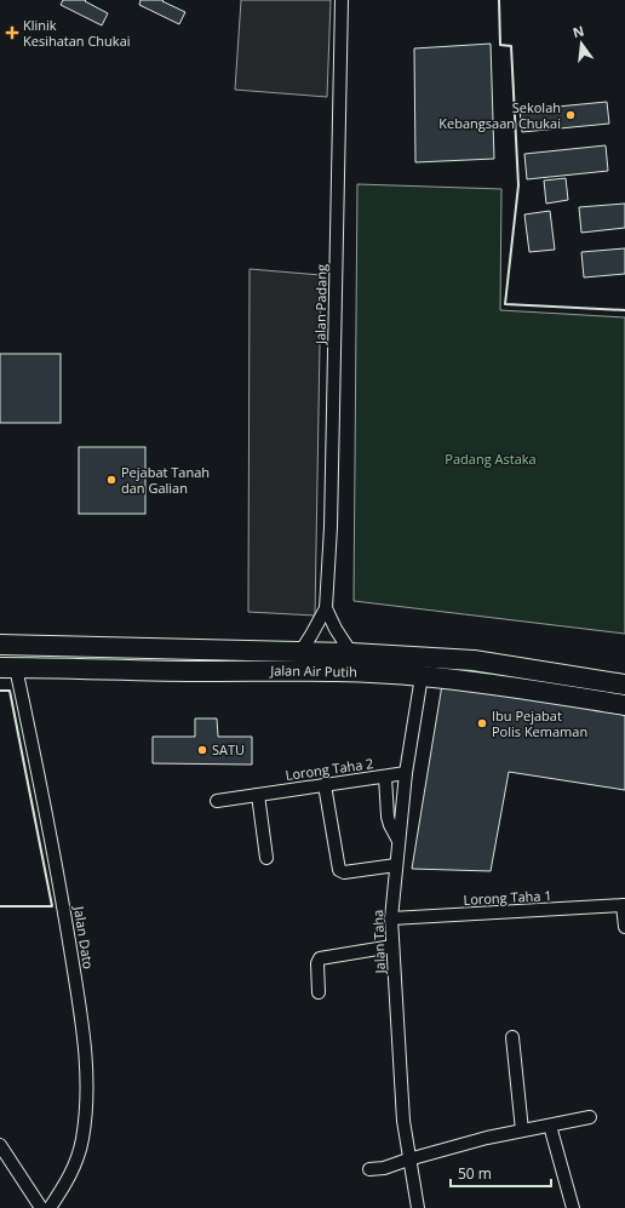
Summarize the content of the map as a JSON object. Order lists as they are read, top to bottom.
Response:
{
  "streets": {
    "main road": ["Jalan Air Putih"],
    "street": [
      "Jalan Padang",
      "Lorong Taha 2",
      "Lorong Taha 1",
      "Jalan Dato",
      "Jalan Taha"
    ]
  },
  "crossings": [
    ["Jalan Air Putih", "Jalan Dato"],
    ["Jalan Air Putih", "Jalan Taha"],
    ["Lorong Taha 2", "Jalan Taha"],
    ["Lorong Taha 1", "Jalan Taha"]
  ],
  "parks": ["Padang Astaka"],
  "places": {
    "health": ["Klinik Kesihatan Chukai"],
    "other": [
      "Sekolah Kebangsaan Chukai",
      "Pejabat Tanah dan Galian",
      "Ibu Pejabat Polis Kemaman",
      "SATU"
    ]
  },
  "scale_bar": "50 m",
  "north": "top"
}
